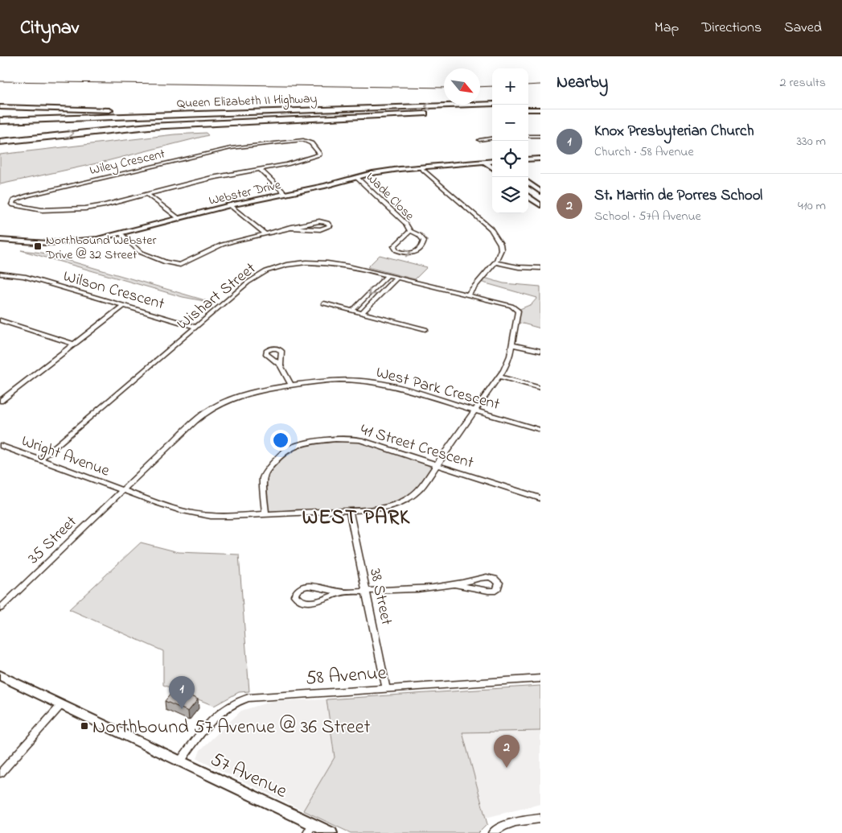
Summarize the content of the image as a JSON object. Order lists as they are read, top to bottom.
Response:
{
  "streets": {
    "highway": ["Queen Elizabeth II Highway"],
    "street": [
      "Wiley Crescent",
      "Webster Drive",
      "Wade Close",
      "Wilson Crescent",
      "Wishart Street",
      "West Park Crescent",
      "41 Street Crescent",
      "Wright Avenue",
      "35 Street",
      "38 Street",
      "58 Avenue",
      "57 Avenue"
    ]
  },
  "crossings": [
    ["Webster Drive", "Wade Close"],
    ["Wilson Crescent", "Wishart Street"],
    ["Wishart Street", "West Park Crescent"],
    ["Wishart Street", "41 Street Crescent"],
    ["Wishart Street", "Wright Avenue"],
    ["Wishart Street", "38 Street"],
    ["West Park Crescent", "Wright Avenue"],
    ["West Park Crescent", "35 Street"],
    ["41 Street Crescent", "Wright Avenue"],
    ["Wright Avenue", "35 Street"],
    ["Wright Avenue", "38 Street"],
    ["38 Street", "58 Avenue"],
    ["58 Avenue", "57 Avenue"]
  ],
  "districts": ["WEST PARK"],
  "places": {
    "transit": ["Northbound Webster Drive @ 32 Street", "Northbound 57 Avenue @ 36 Street"]
  },
  "north": "bottom right",
  "page": {
    "header": "Citynav",
    "nav": ["Map", "Directions", "Saved"],
    "heading": ["Nearby", "2 results"],
    "map_buttons": ["+", "−"],
    "list": [
      {
        "mark": "1",
        "name": "Knox Presbyterian Church",
        "note": "Church · 58 Avenue",
        "value": "330 m"
      },
      {
        "mark": "2",
        "name": "St. Martin de Porres School",
        "note": "School · 57A Avenue",
        "value": "410 m"
      }
    ],
    "pins": ["1", "2"]
  }
}
